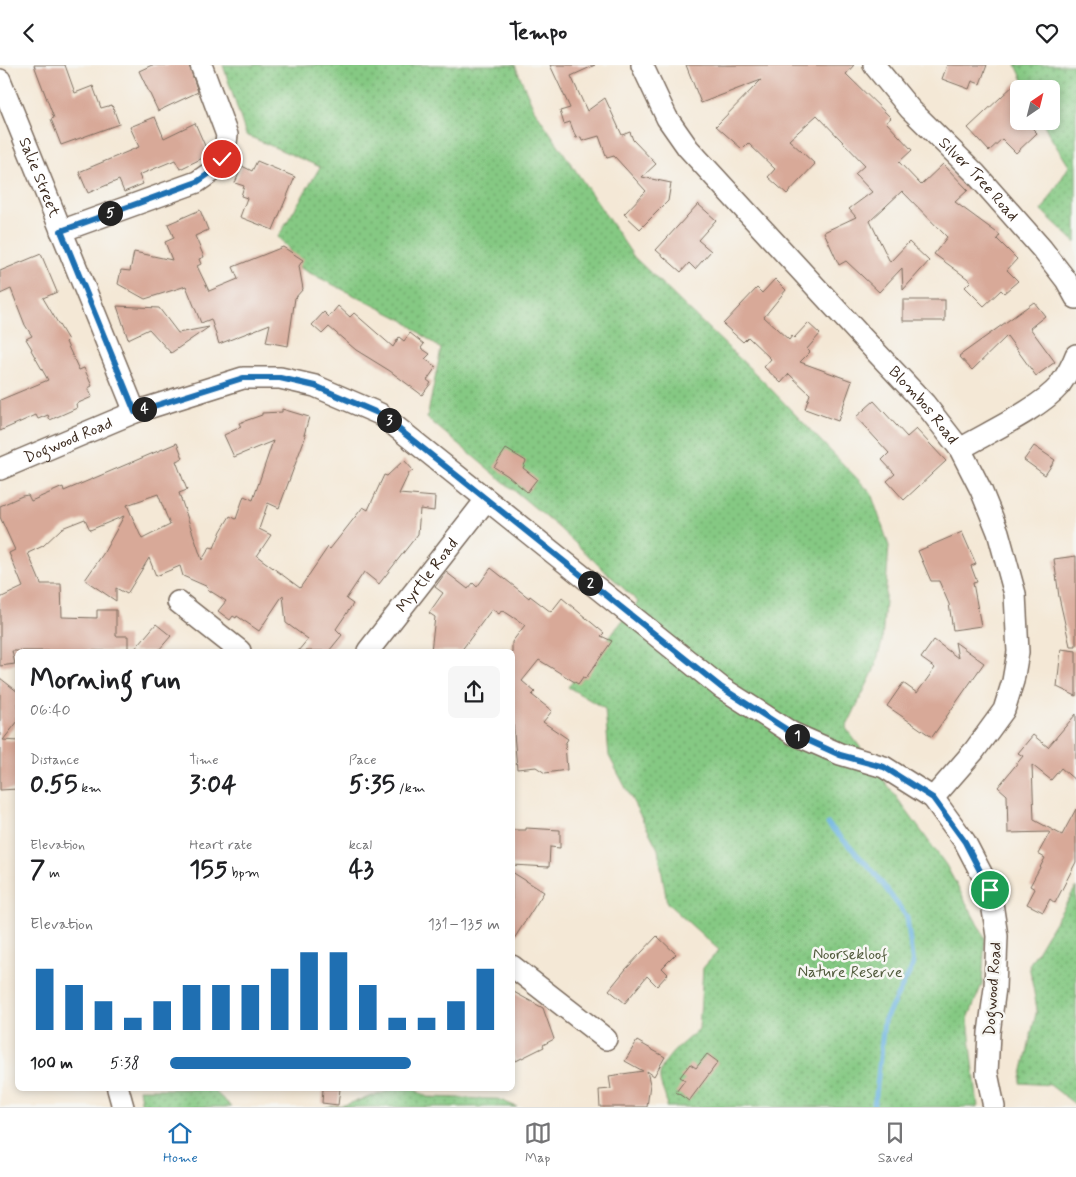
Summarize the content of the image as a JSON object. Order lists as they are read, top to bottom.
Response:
{
  "streets": {
    "street": [
      "Salie Street",
      "Silver Tree Road",
      "Blombos Road",
      "Dogwood Road",
      "Myrtle Road"
    ]
  },
  "crossings": [
    ["Salie Street", "Dogwood Road"],
    ["Blombos Road", "Dogwood Road"],
    ["Dogwood Road", "Myrtle Road"]
  ],
  "parks": ["Noorsekloof Nature Reserve"],
  "north": "top right",
  "page": {
    "header": "Tempo",
    "pins": [
      "5",
      "4",
      "3",
      "2",
      "1"
    ],
    "heading": ["Morning run", "06:40"],
    "stats": [
      ["Distance", "0.55 km"],
      ["Time", "3:04"],
      ["Pace", "5:35 /km"],
      ["Elevation", "7 m"],
      ["Heart rate", "155 bpm"],
      ["kcal", "43"]
    ],
    "chart": ["Elevation", "131–135 m"],
    "list": [
      {
        "name": "100 m",
        "note": "5:38"
      }
    ],
    "tabs": ["Home", "Map", "Saved"]
  }
}
